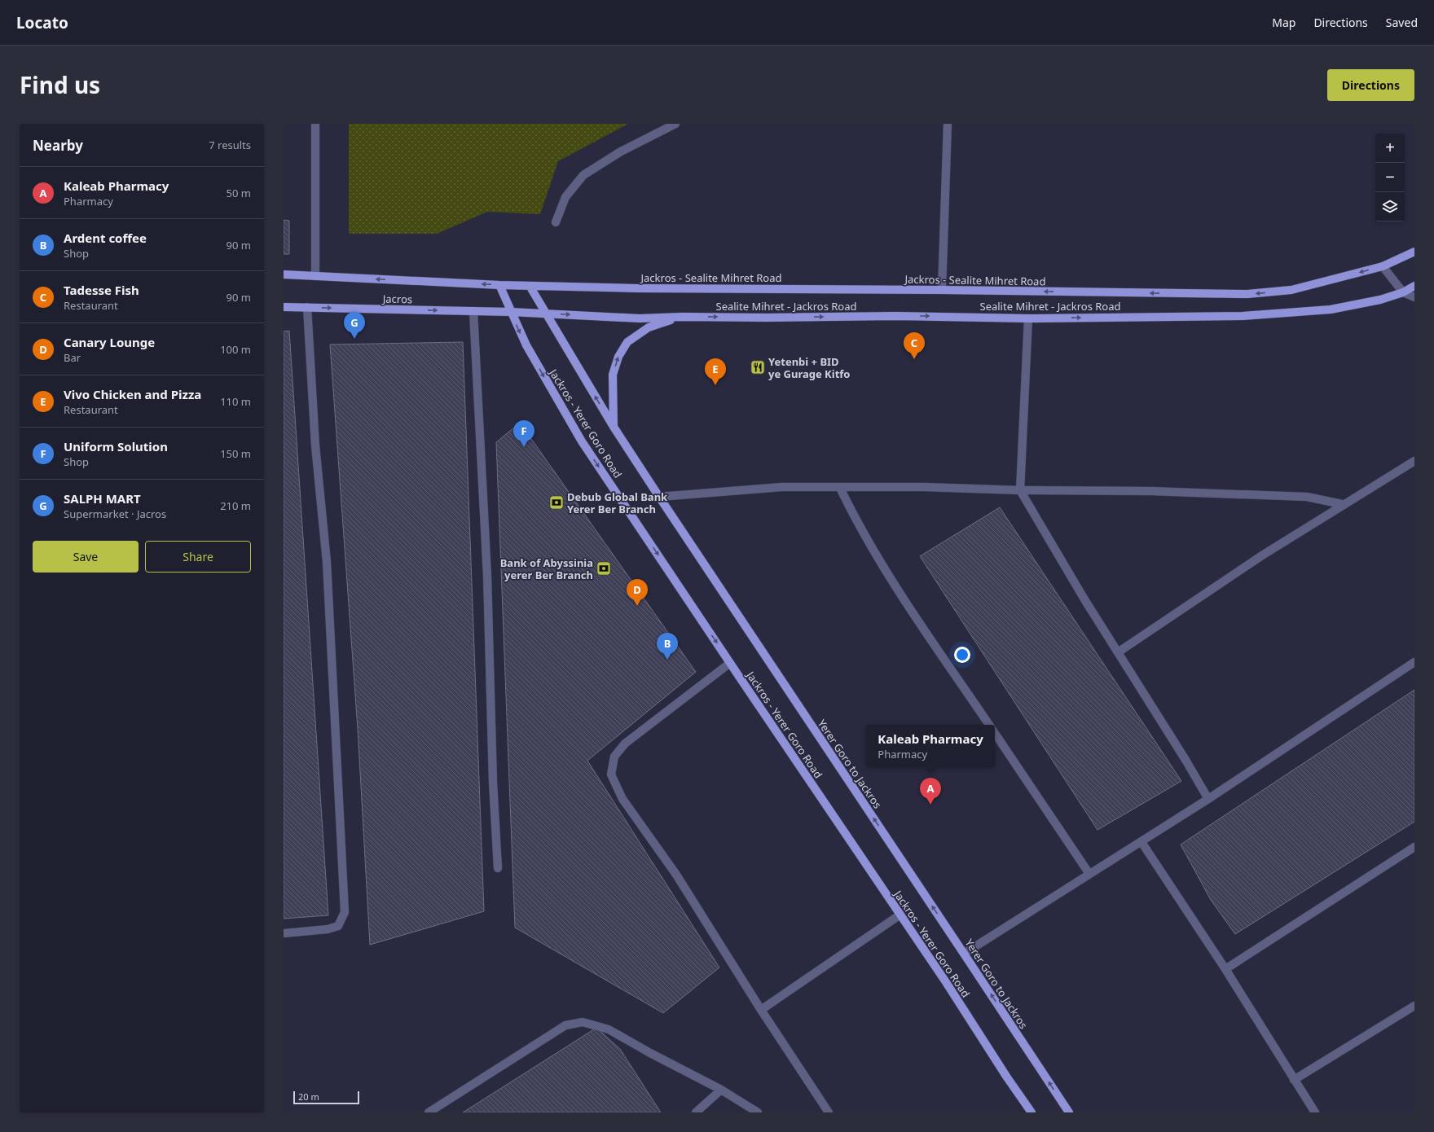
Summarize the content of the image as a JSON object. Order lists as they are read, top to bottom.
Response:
{
  "streets": {
    "main road": [
      "Jackros - Sealite Mihret Road",
      "Jacros",
      "Sealite Mihret - Jackros Road",
      "Jackros - Yerer Goro Road",
      "Yerer Goro to Jackros"
    ]
  },
  "crossings": [
    ["Jackros - Sealite Mihret Road", "Jacros"],
    ["Jackros - Sealite Mihret Road", "Yerer Goro to Jackros"],
    ["Jacros", "Sealite Mihret - Jackros Road"],
    ["Jacros", "Jackros - Yerer Goro Road"],
    ["Jacros", "Yerer Goro to Jackros"]
  ],
  "one_way": [
    "Jackros - Sealite Mihret Road",
    "Sealite Mihret - Jackros Road",
    "Jackros - Yerer Goro Road",
    "Yerer Goro to Jackros"
  ],
  "places": {
    "restaurant": ["Yetenbi + BID ye Gurage Kitfo"],
    "bank": ["Debub Global Bank Yerer Ber Branch", "Bank of Abyssinia yerer Ber Branch"]
  },
  "scale_bar": "20 m",
  "page": {
    "header": "Locato",
    "nav": ["Map", "Directions", "Saved"],
    "title": "Find us",
    "buttons": [
      "Directions",
      ["Save", "Share"]
    ],
    "heading": ["Nearby", "7 results"],
    "map_buttons": ["+", "−"],
    "list": [
      {
        "mark": "A",
        "name": "Kaleab Pharmacy",
        "note": "Pharmacy",
        "value": "50 m"
      },
      {
        "mark": "B",
        "name": "Ardent coffee",
        "note": "Shop",
        "value": "90 m"
      },
      {
        "mark": "C",
        "name": "Tadesse Fish",
        "note": "Restaurant",
        "value": "90 m"
      },
      {
        "mark": "D",
        "name": "Canary Lounge",
        "note": "Bar",
        "value": "100 m"
      },
      {
        "mark": "E",
        "name": "Vivo Chicken and Pizza",
        "note": "Restaurant",
        "value": "110 m"
      },
      {
        "mark": "F",
        "name": "Uniform Solution",
        "note": "Shop",
        "value": "150 m"
      },
      {
        "mark": "G",
        "name": "SALPH MART",
        "note": "Supermarket · Jacros",
        "value": "210 m"
      }
    ],
    "pins": [
      "G",
      "C",
      "E",
      "F",
      "D",
      "B",
      "A"
    ],
    "popup": ["Kaleab Pharmacy", "Pharmacy"],
    "scale": "20 m"
  }
}
